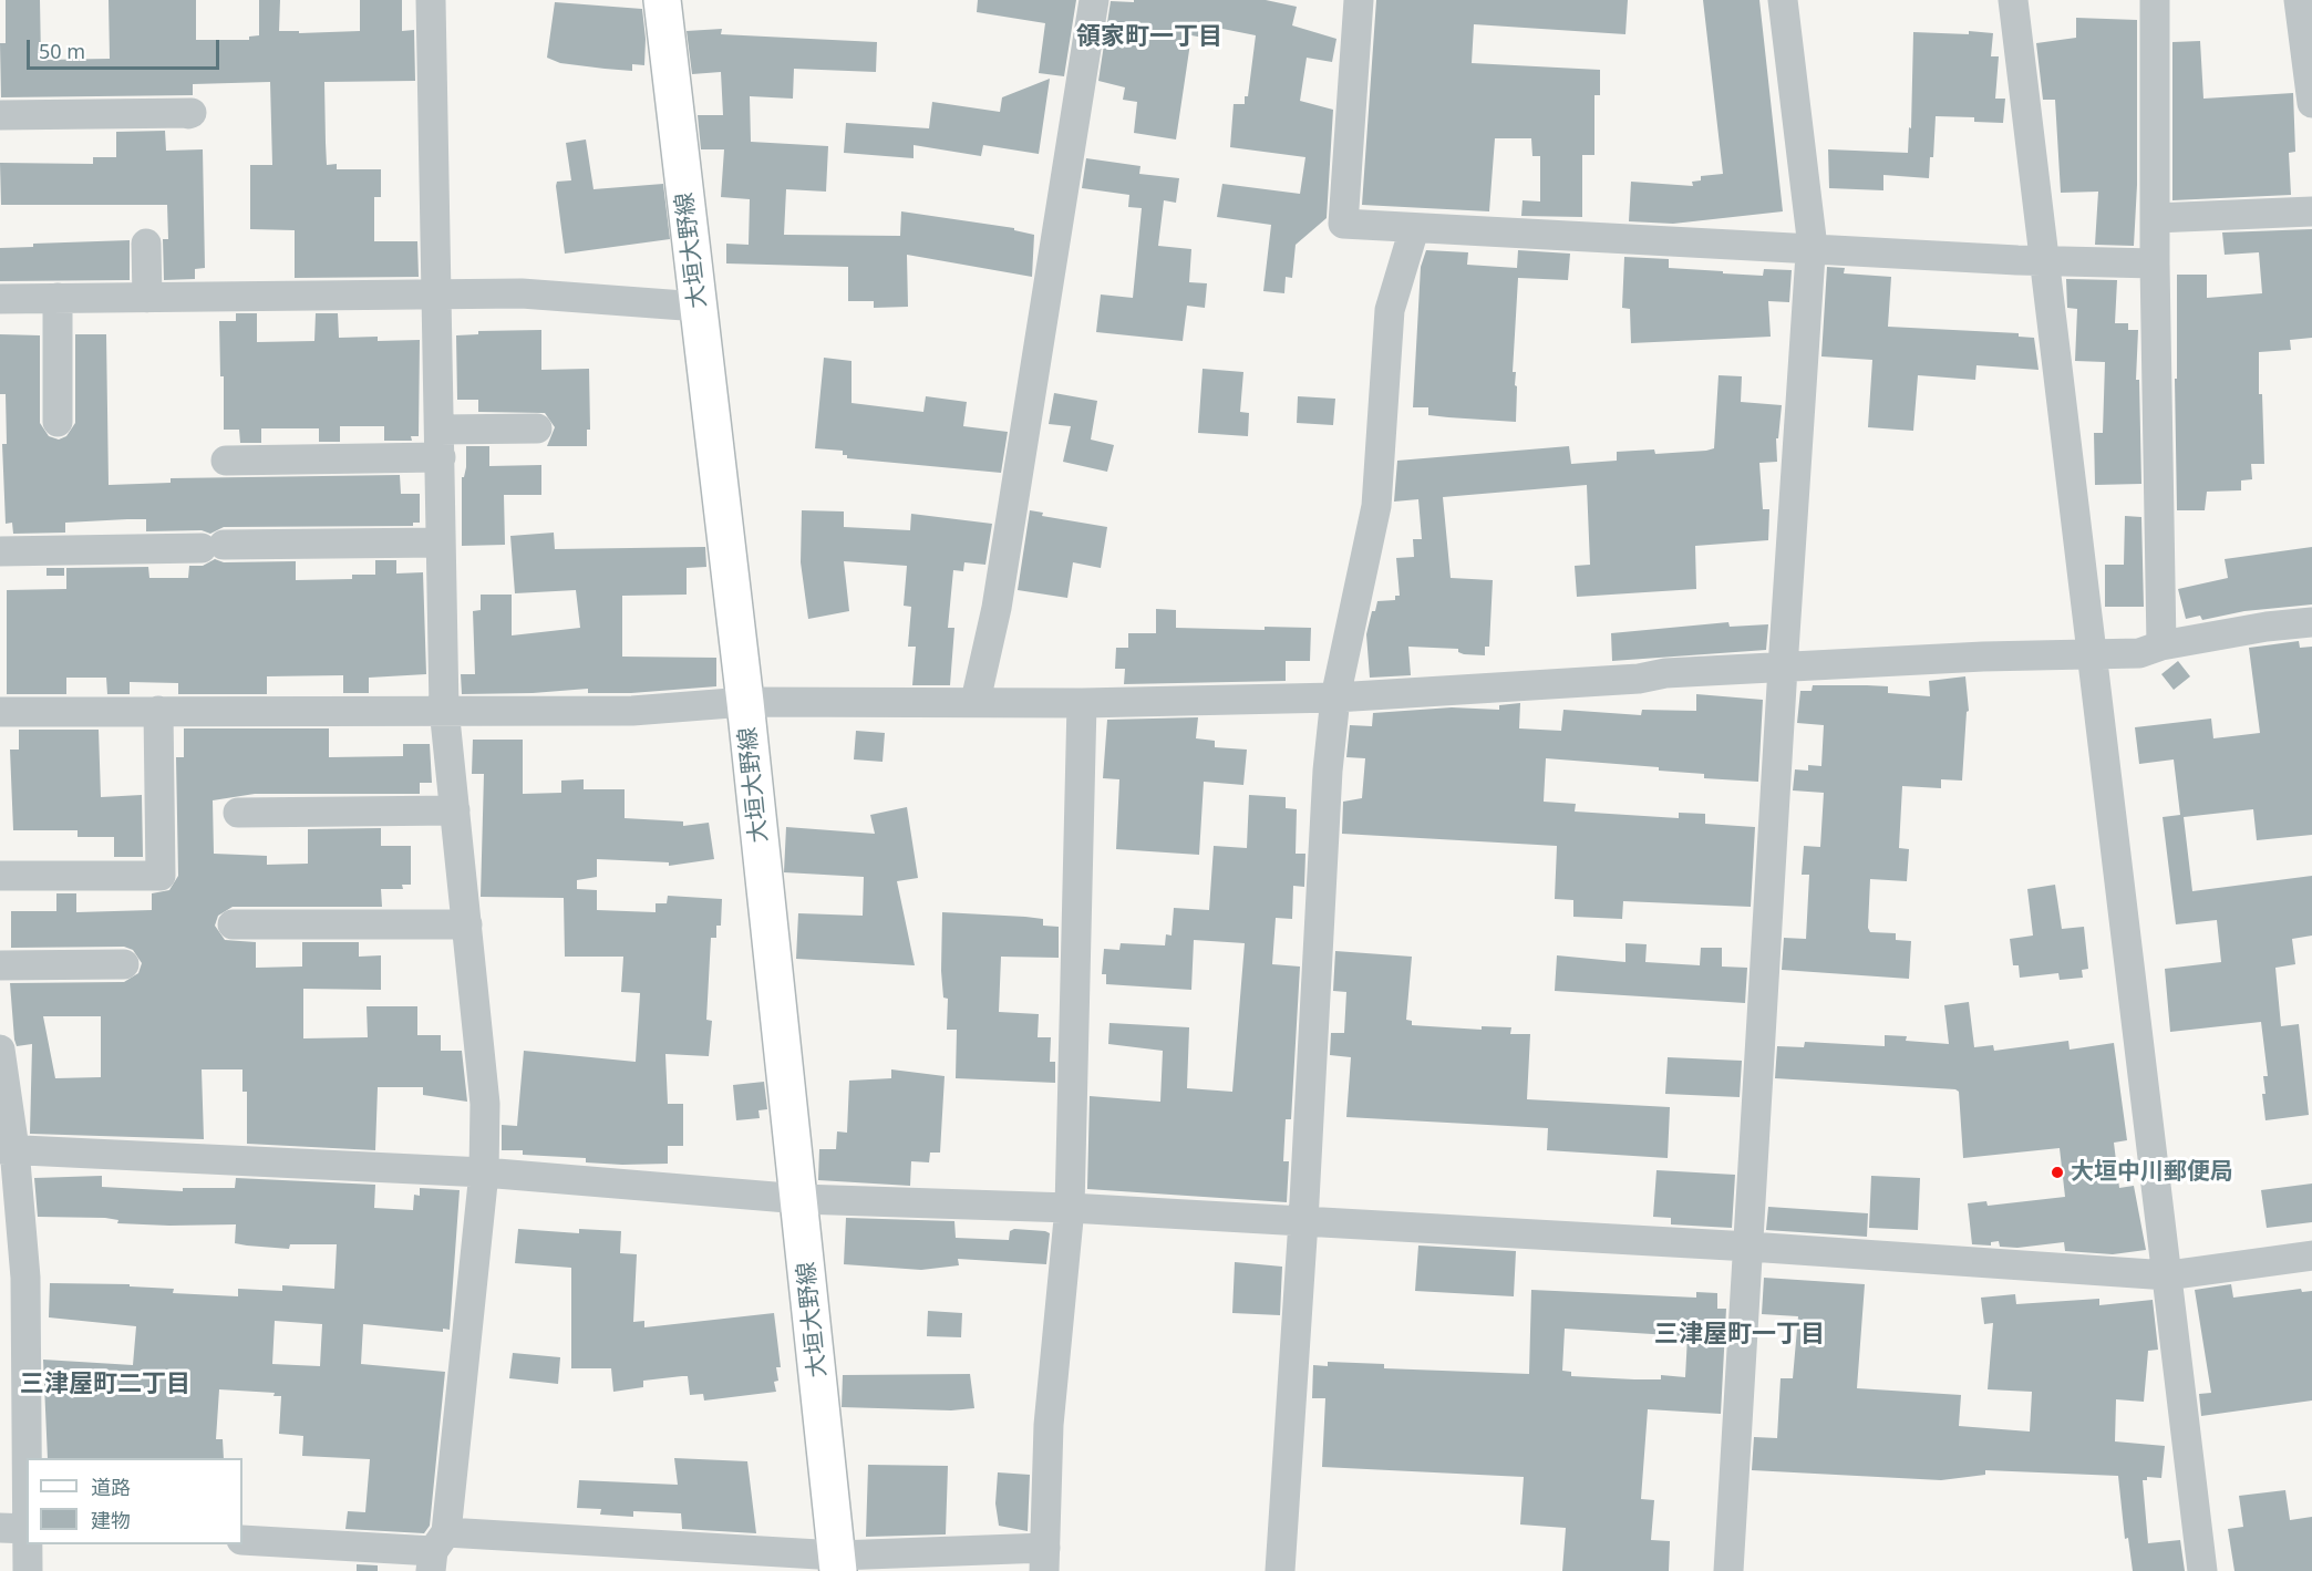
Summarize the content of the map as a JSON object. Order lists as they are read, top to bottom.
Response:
{
  "streets": {
    "main road": ["大垣大野線"]
  },
  "districts": ["領家町一丁目", "三津屋町一丁目", "三津屋町二丁目"],
  "places": ["大垣中川郵便局"],
  "legend": ["道路", "建物"],
  "scale_bar": "50 m"
}
